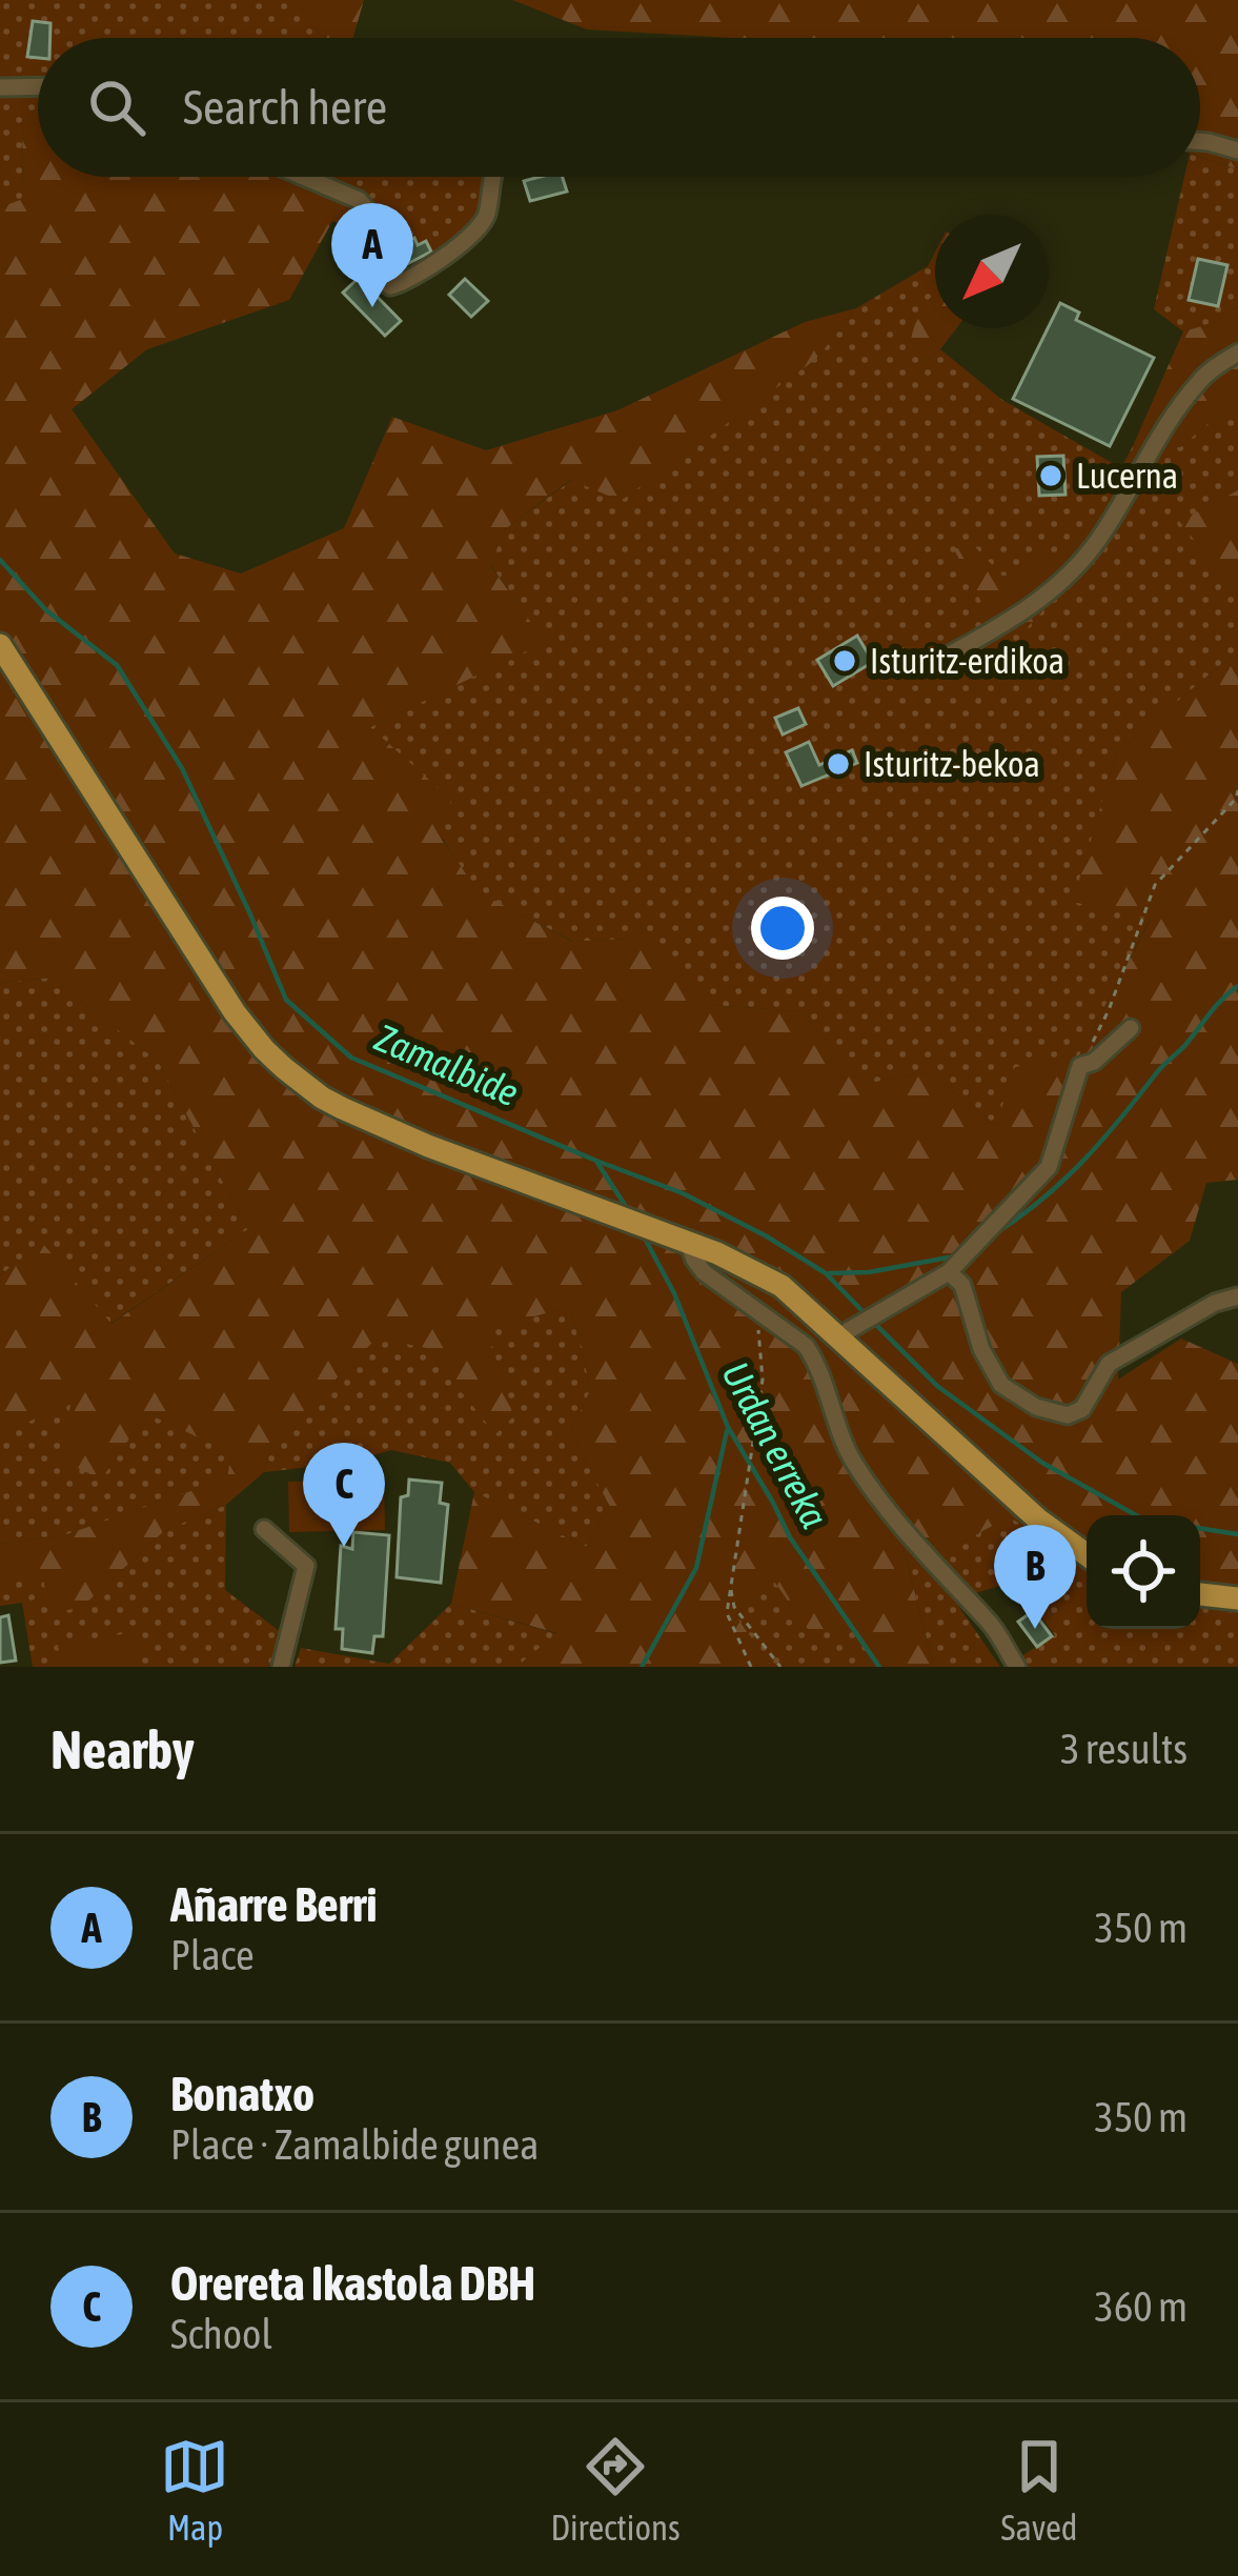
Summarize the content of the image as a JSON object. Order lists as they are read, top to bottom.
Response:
{
  "water": ["Zamalbide", "Urdan erreka"],
  "places": ["Lucerna", "Isturitz-erdikoa", "Isturitz-bekoa"],
  "north": "bottom left",
  "page": {
    "search": "Search here",
    "pins": ["A", "C", "B"],
    "heading": ["Nearby", "3 results"],
    "list": [
      {
        "mark": "A",
        "name": "Añarre Berri",
        "note": "Place",
        "value": "350 m"
      },
      {
        "mark": "B",
        "name": "Bonatxo",
        "note": "Place · Zamalbide gunea",
        "value": "350 m"
      },
      {
        "mark": "C",
        "name": "Orereta Ikastola DBH",
        "note": "School",
        "value": "360 m"
      }
    ],
    "nav": ["Map", "Directions", "Saved"]
  }
}
